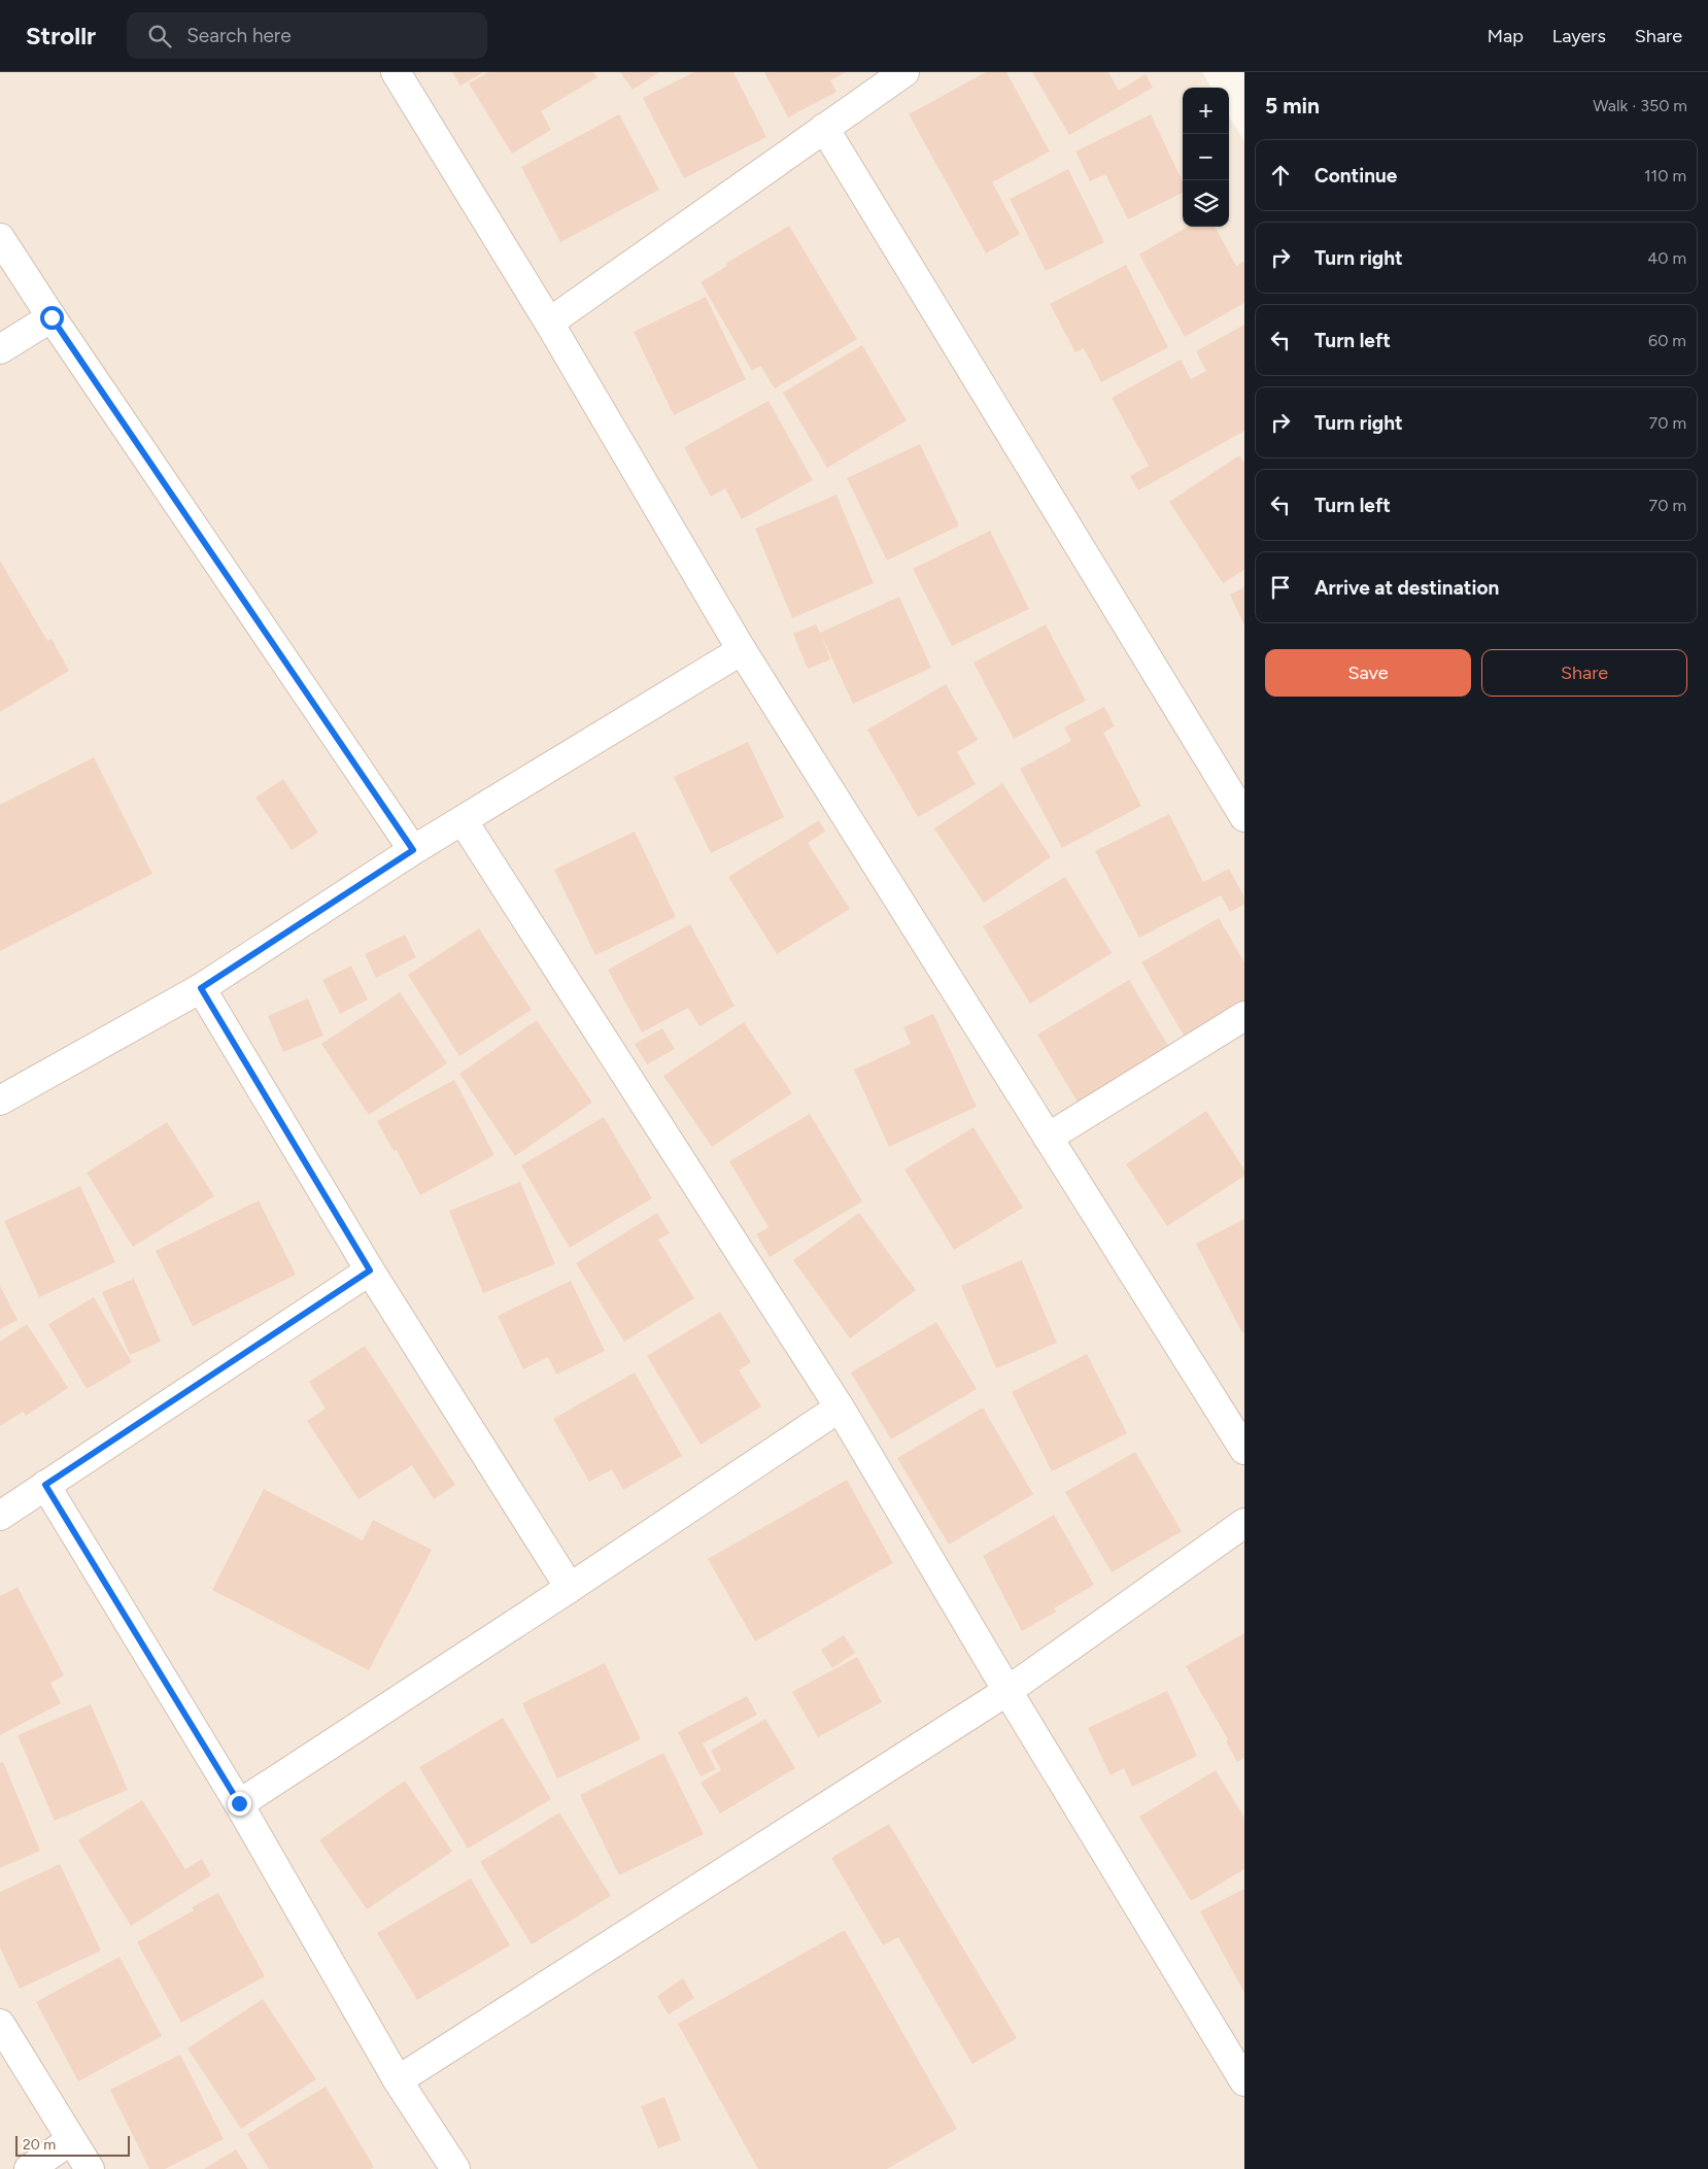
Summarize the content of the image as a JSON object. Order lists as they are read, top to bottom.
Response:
{
  "scale_bar": "20 m",
  "page": {
    "header": "Strollr",
    "search": "Search here",
    "nav": ["Map", "Layers", "Share"],
    "heading": ["5 min", "Walk · 350 m"],
    "map_buttons": ["+", "−"],
    "list": [
      ["Continue", "110 m"],
      ["Turn right", "40 m"],
      ["Turn left", "60 m"],
      ["Turn right", "70 m"],
      ["Turn left", "70 m"],
      "Arrive at destination"
    ],
    "buttons": ["Save", "Share"],
    "scale": "20 m"
  }
}
